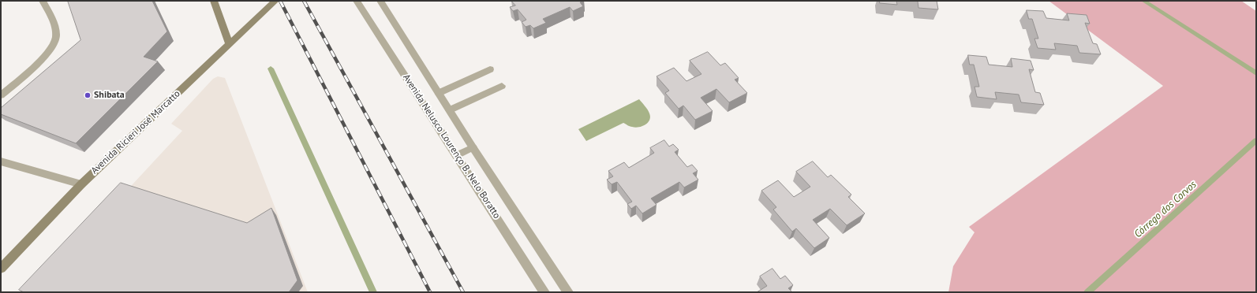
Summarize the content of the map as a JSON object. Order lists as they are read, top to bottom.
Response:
{
  "streets": {
    "main road": ["Avenida Ricieri José Marcatto"],
    "street": ["Avenida Nelusco Lourenço B. Nelo Boratto"]
  },
  "water": ["Córrego dos Corvos"],
  "places": ["Shibata"]
}
